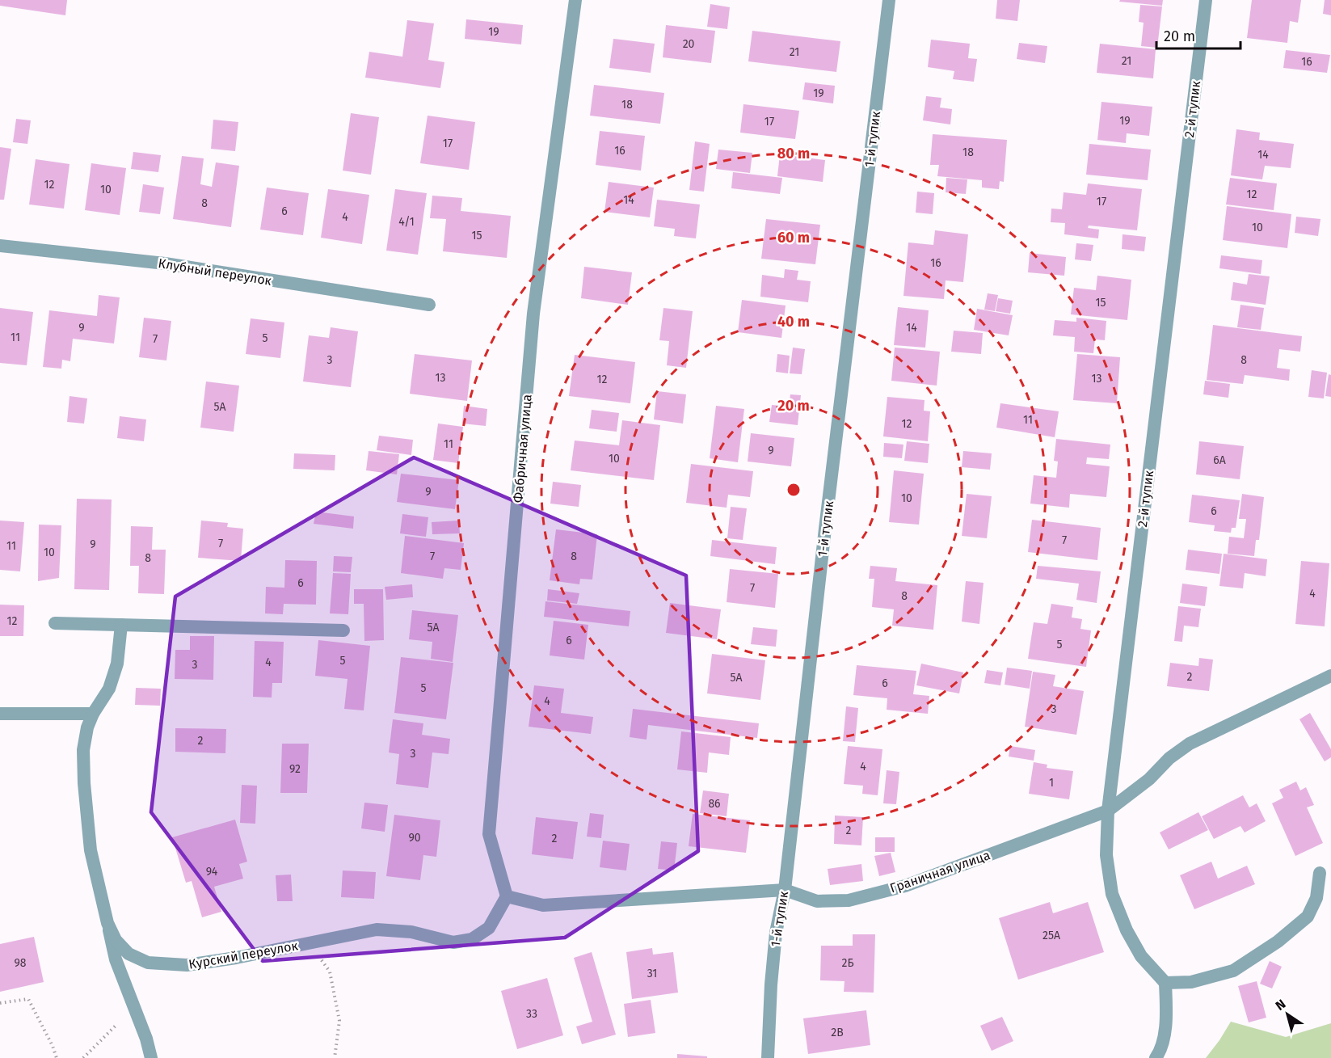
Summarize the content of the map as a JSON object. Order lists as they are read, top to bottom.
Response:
{
  "streets": {
    "street": [
      "2-й тупик",
      "1-й тупик",
      "Клубный переулок",
      "Фабричная улица",
      "Граничная улица",
      "Курский переулок"
    ]
  },
  "crossings": [
    ["2-й тупик", "Граничная улица"],
    ["1-й тупик", "Граничная улица"],
    ["Фабричная улица", "Граничная улица"],
    ["Фабричная улица", "Курский переулок"],
    ["Граничная улица", "Курский переулок"]
  ],
  "house_numbers": [
    "19",
    "20",
    "21",
    "21",
    "16",
    "19",
    "18",
    "19",
    "17",
    "17",
    "16",
    "18",
    "14",
    "12",
    "10",
    "12",
    "14",
    "17",
    "8",
    "6",
    "4",
    "4/1",
    "10",
    "15",
    "16",
    "15",
    "9",
    "14",
    "11",
    "5",
    "7",
    "3",
    "8",
    "13",
    "13",
    "12",
    "5А",
    "11",
    "12",
    "11",
    "9",
    "10",
    "6А",
    "9",
    "10",
    "6",
    "7",
    "7",
    "9",
    "11",
    "10",
    "7",
    "8",
    "8",
    "6",
    "7",
    "4",
    "8",
    "12",
    "5А",
    "6",
    "5",
    "5",
    "4",
    "3",
    "2",
    "5А",
    "6",
    "5",
    "4",
    "3",
    "2",
    "3",
    "4",
    "92",
    "1",
    "86",
    "2",
    "90",
    "2",
    "94",
    "25А",
    "98",
    "2Б",
    "31",
    "33",
    "2В"
  ],
  "scale_bar": "20 m",
  "north": "top left",
  "rings": [
    "80 m",
    "60 m",
    "40 m",
    "20 m"
  ]
}
